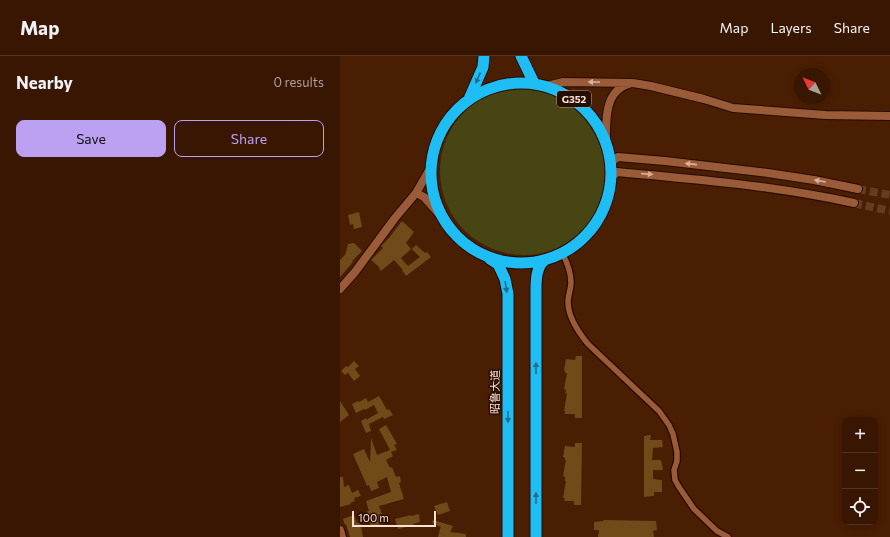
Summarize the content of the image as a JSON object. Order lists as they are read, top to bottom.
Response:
{
  "streets": {
    "highway": ["G352", "昭鲁大道"]
  },
  "scale_bar": "100 m",
  "north": "top left",
  "page": {
    "header": "Map",
    "nav": ["Map", "Layers", "Share"],
    "heading": ["Nearby", "0 results"],
    "buttons": ["Save", "Share"],
    "map_buttons": ["+", "−"],
    "scale": "100 m"
  }
}
